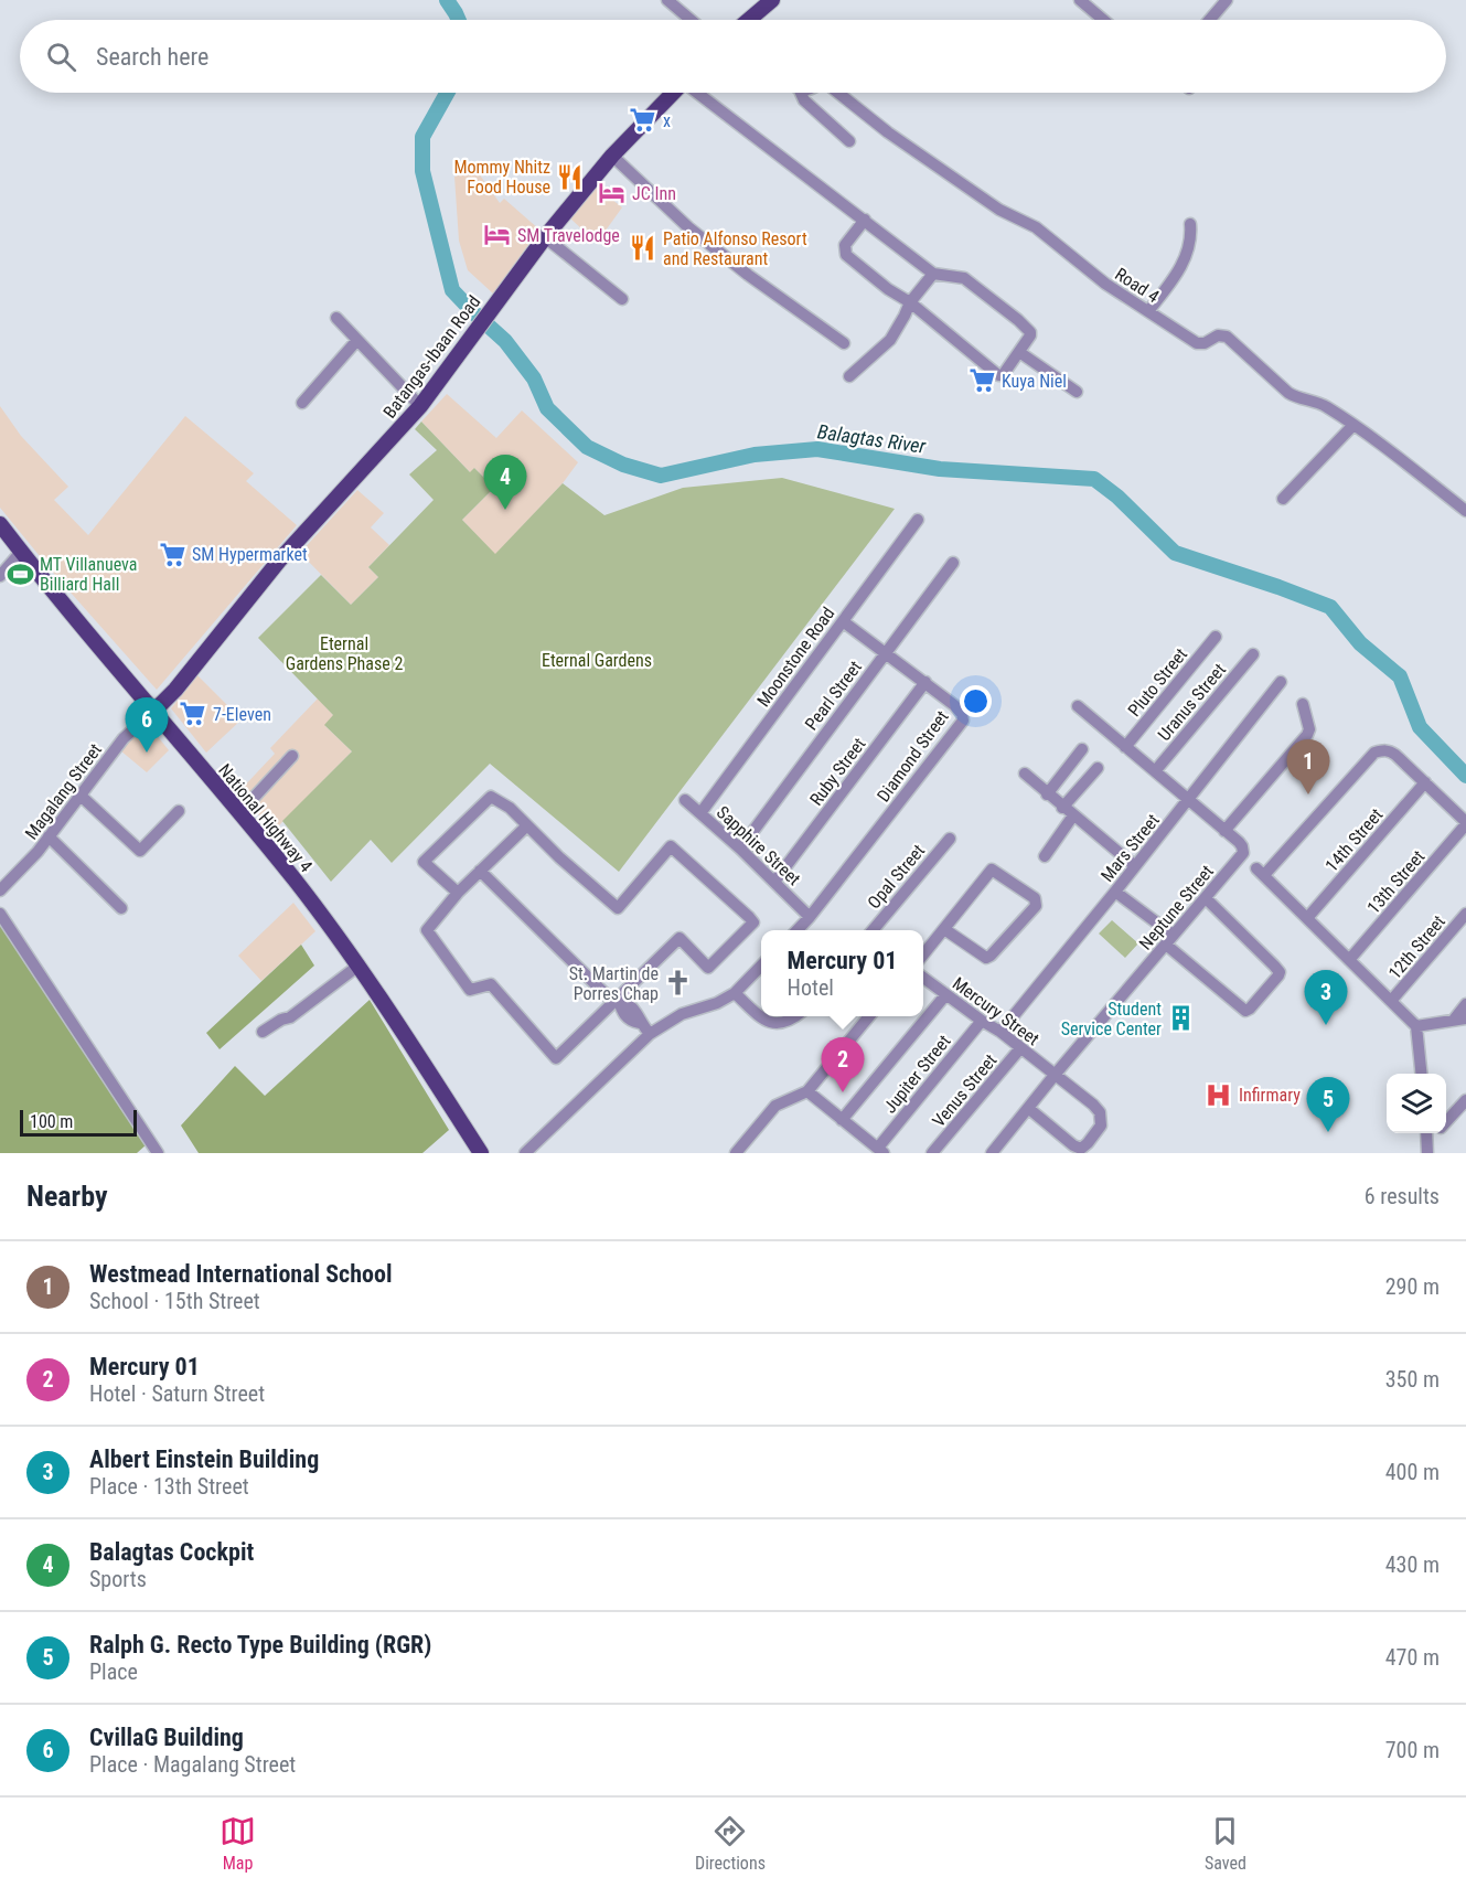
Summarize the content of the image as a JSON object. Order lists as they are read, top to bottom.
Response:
{
  "streets": {
    "main road": ["Batangas-Ibaan Road", "National Highway 4"],
    "street": [
      "Road 4",
      "Moonstone Road",
      "Pluto Street",
      "Pearl Street",
      "Uranus Street",
      "Diamond Street",
      "Ruby Street",
      "Magalang Street",
      "14th Street",
      "Sapphire Street",
      "Mars Street",
      "Opal Street",
      "13th Street",
      "Neptune Street",
      "12th Street",
      "Mercury Street",
      "Jupiter Street",
      "Venus Street"
    ]
  },
  "crossings": [
    ["Batangas-Ibaan Road", "Magalang Street"],
    ["Batangas-Ibaan Road", "National Highway 4"],
    ["Moonstone Road", "Diamond Street"],
    ["Moonstone Road", "Sapphire Street"],
    ["Pluto Street", "Neptune Street"],
    ["Pearl Street", "Diamond Street"],
    ["Pearl Street", "Sapphire Street"],
    ["Uranus Street", "Neptune Street"],
    ["Diamond Street", "Ruby Street"],
    ["Diamond Street", "Sapphire Street"],
    ["Ruby Street", "Sapphire Street"],
    ["Magalang Street", "National Highway 4"],
    ["Mars Street", "Neptune Street"],
    ["Mars Street", "Mercury Street"],
    ["Neptune Street", "Mercury Street"],
    ["Mercury Street", "Jupiter Street"],
    ["Mercury Street", "Venus Street"]
  ],
  "water": ["Balagtas River"],
  "parks": ["Eternal Gardens Phase 2", "Eternal Gardens"],
  "places": {
    "supermarket": [
      "x",
      "Kuya Niel",
      "SM Hypermarket",
      "7-Eleven"
    ],
    "restaurant": ["Mommy Nhitz Food House", "Patio Alfonso Resort and Restaurant"],
    "hotel": ["JC Inn", "SM Travelodge"],
    "sports": ["MT Villanueva Billiard Hall"],
    "church": ["St. Martin de Porres Chap"],
    "building": ["Student Service Center"],
    "hospital": ["Infirmary"]
  },
  "scale_bar": "100 m",
  "page": {
    "search": "Search here",
    "pins": [
      "4",
      "6",
      "1",
      "3",
      "2",
      "5"
    ],
    "popup": ["Mercury 01", "Hotel"],
    "scale": "100 m",
    "heading": ["Nearby", "6 results"],
    "list": [
      {
        "mark": "1",
        "name": "Westmead International School",
        "note": "School · 15th Street",
        "value": "290 m"
      },
      {
        "mark": "2",
        "name": "Mercury 01",
        "note": "Hotel · Saturn Street",
        "value": "350 m"
      },
      {
        "mark": "3",
        "name": "Albert Einstein Building",
        "note": "Place · 13th Street",
        "value": "400 m"
      },
      {
        "mark": "4",
        "name": "Balagtas Cockpit",
        "note": "Sports",
        "value": "430 m"
      },
      {
        "mark": "5",
        "name": "Ralph G. Recto Type Building (RGR)",
        "note": "Place",
        "value": "470 m"
      },
      {
        "mark": "6",
        "name": "CvillaG Building",
        "note": "Place · Magalang Street",
        "value": "700 m"
      }
    ],
    "nav": ["Map", "Directions", "Saved"]
  }
}
